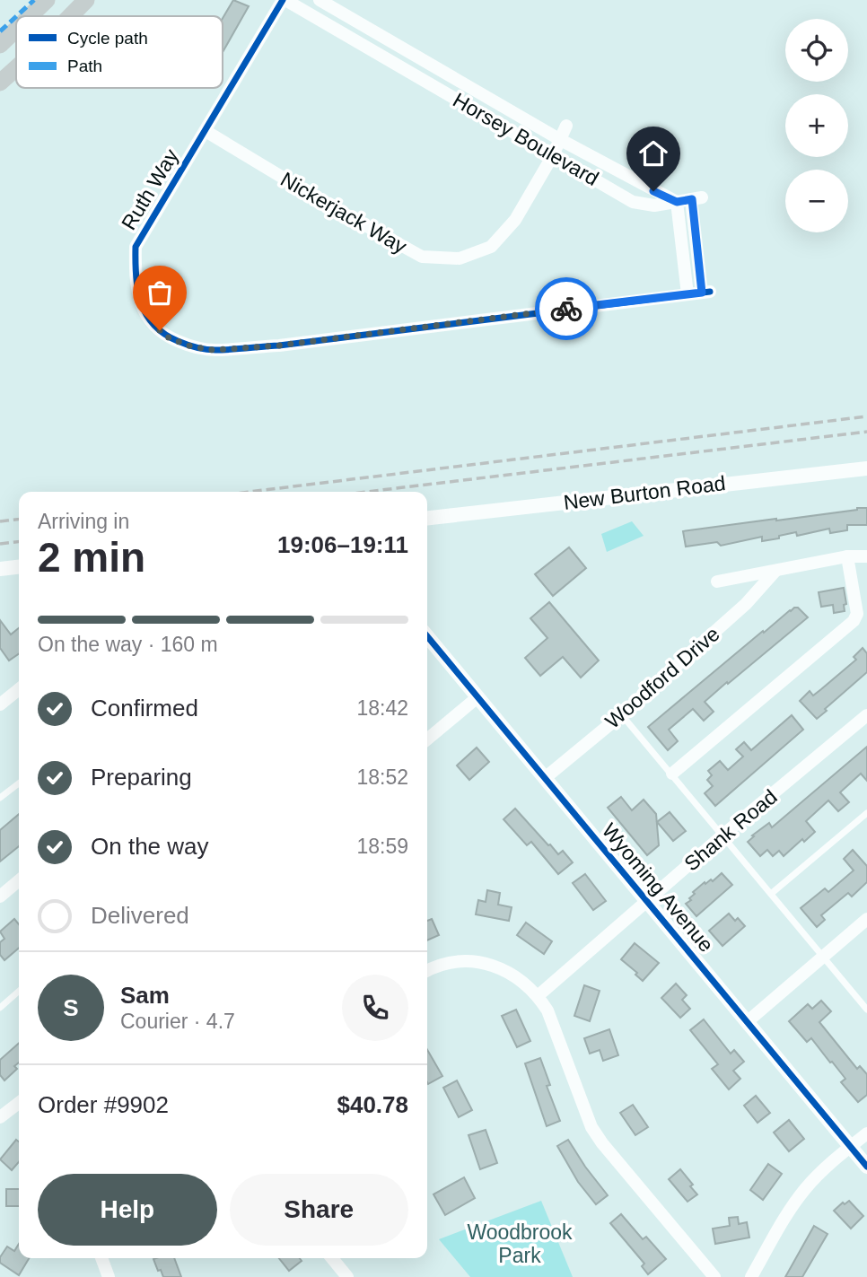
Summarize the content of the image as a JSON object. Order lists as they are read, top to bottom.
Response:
{
  "streets": {
    "street": [
      "Horsey Boulevard",
      "Ruth Way",
      "Nickerjack Way",
      "New Burton Road",
      "Woodford Drive",
      "Shank Road",
      "Wyoming Avenue"
    ]
  },
  "crossings": [
    ["Horsey Boulevard", "Ruth Way"],
    ["Horsey Boulevard", "Nickerjack Way"],
    ["Ruth Way", "Nickerjack Way"],
    ["Woodford Drive", "Wyoming Avenue"],
    ["Shank Road", "Wyoming Avenue"]
  ],
  "parks": ["Woodbrook Park"],
  "legend": ["Cycle path", "Path"],
  "page": {
    "map_buttons": ["+", "−"],
    "heading": ["2 min", "Arriving in", "19:06–19:11"],
    "panel": [
      "Sam",
      "Courier · 4.7",
      "Order #9902",
      "$40.78"
    ],
    "bar": "On the way · 160 m",
    "list": [
      ["Confirmed", "18:42"],
      ["Preparing", "18:52"],
      ["On the way", "18:59"],
      "Delivered"
    ],
    "round": "S",
    "buttons": ["Help", "Share"]
  }
}
